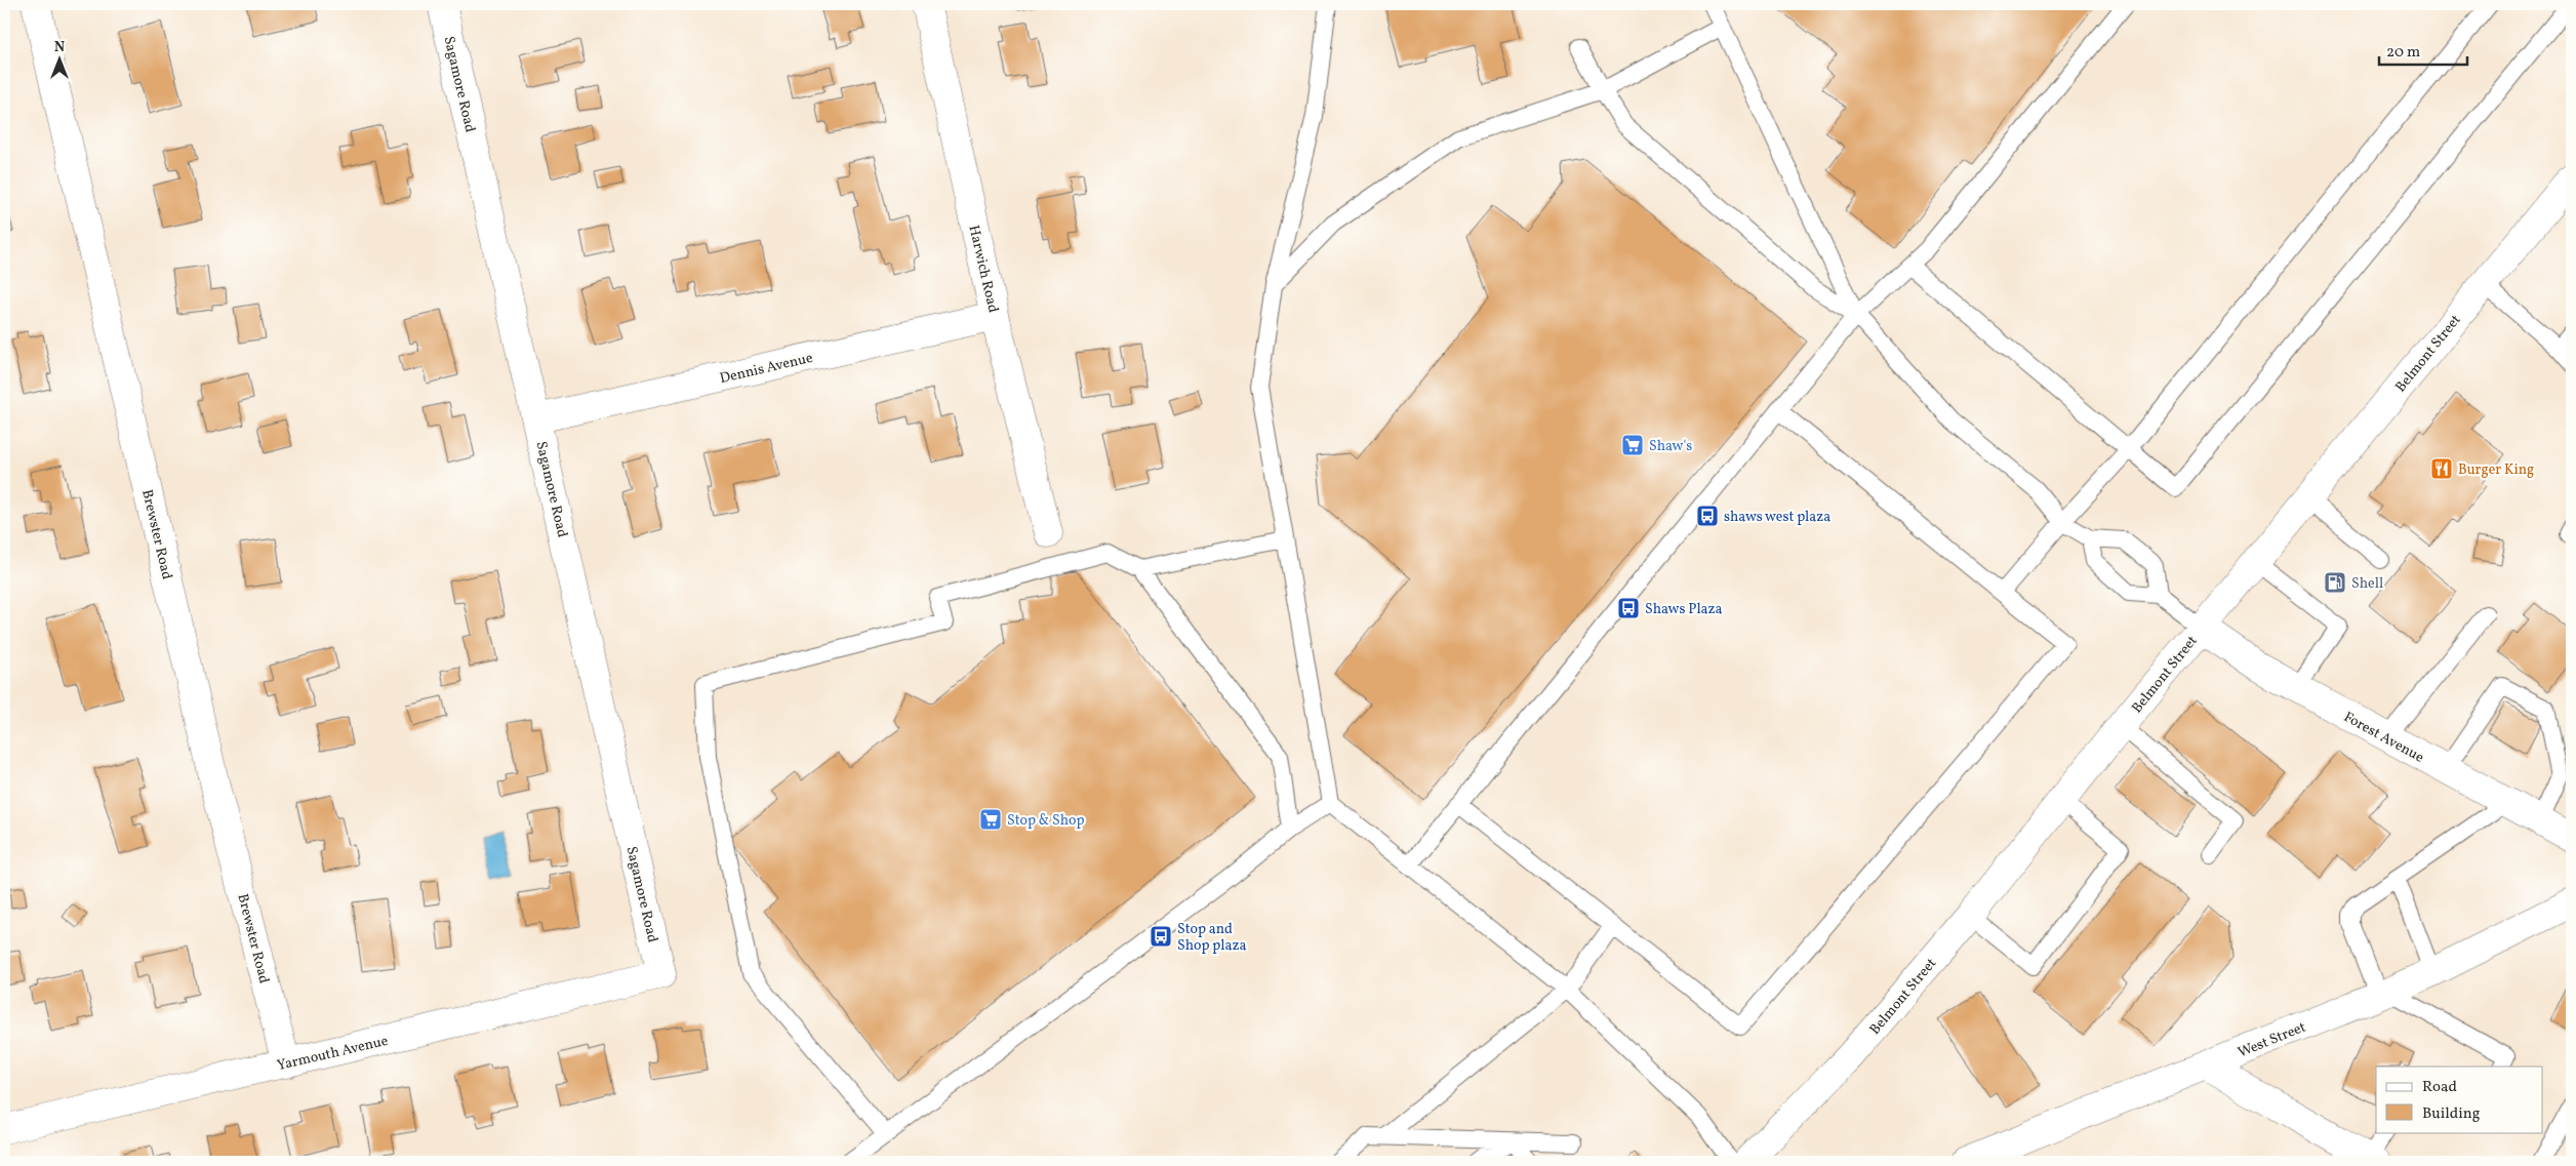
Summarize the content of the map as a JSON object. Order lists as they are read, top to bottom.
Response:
{
  "streets": {
    "street": [
      "Sagamore Road",
      "Harwich Road",
      "Belmont Street",
      "Dennis Avenue",
      "Brewster Road",
      "Forest Avenue",
      "West Street",
      "Yarmouth Avenue"
    ]
  },
  "crossings": [
    ["Sagamore Road", "Dennis Avenue"],
    ["Sagamore Road", "Yarmouth Avenue"],
    ["Harwich Road", "Dennis Avenue"],
    ["Belmont Street", "Forest Avenue"],
    ["Brewster Road", "Yarmouth Avenue"]
  ],
  "places": {
    "supermarket": ["Shaw's", "Stop & Shop"],
    "restaurant": ["Burger King"],
    "bus stop": ["shaws west plaza", "Shaws Plaza", "Stop and Shop plaza"],
    "fuel station": ["Shell"]
  },
  "legend": ["Road", "Building"],
  "scale_bar": "20 m",
  "north": "top"
}
